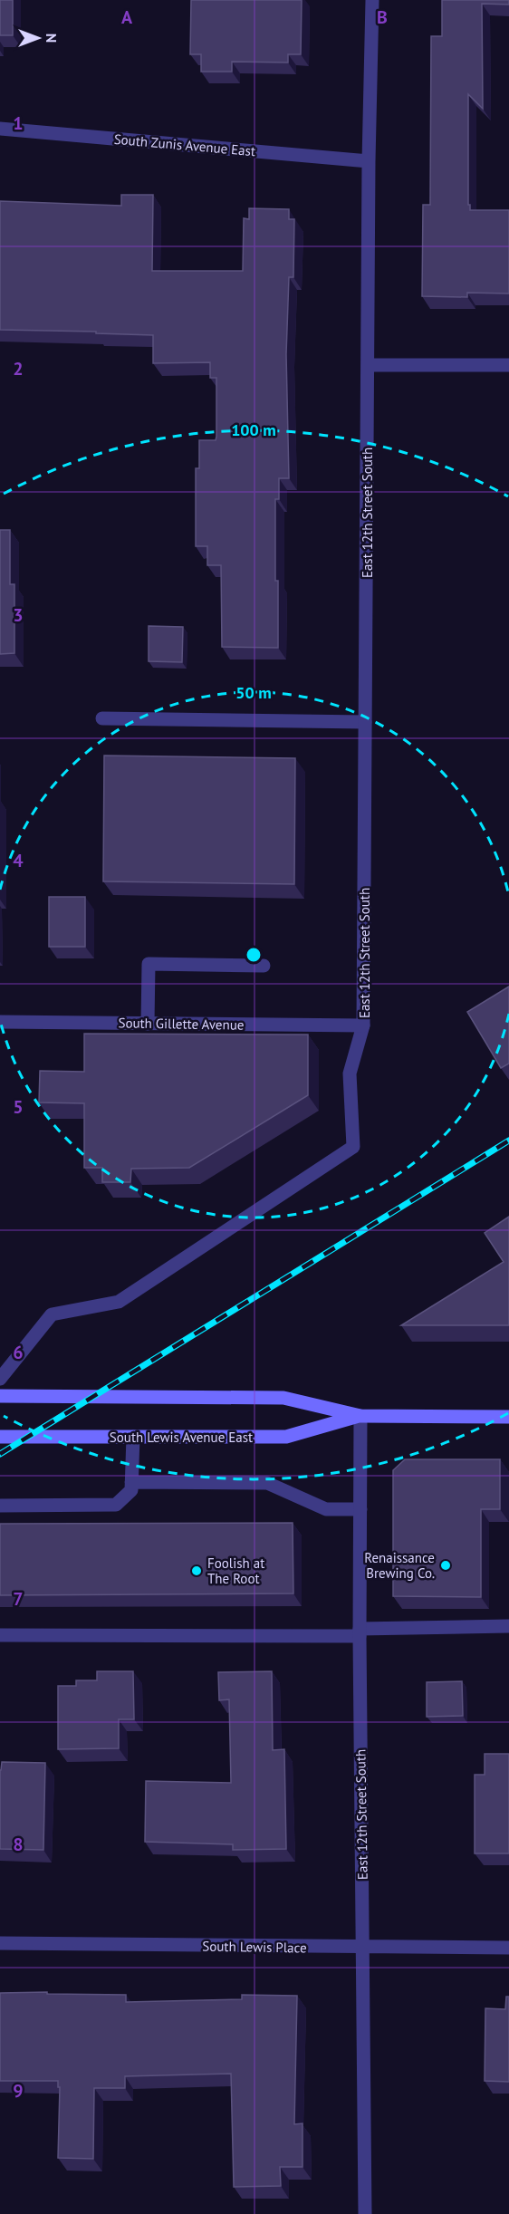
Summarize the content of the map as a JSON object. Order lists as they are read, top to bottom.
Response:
{
  "streets": {
    "street": [
      "South Zunis Avenue East",
      "East 12th Street South",
      "South Gillette Avenue",
      "South Lewis Avenue East",
      "South Lewis Place"
    ]
  },
  "crossings": [
    ["South Zunis Avenue East", "East 12th Street South"],
    ["East 12th Street South", "South Gillette Avenue"],
    ["East 12th Street South", "South Lewis Avenue East"],
    ["East 12th Street South", "South Lewis Place"]
  ],
  "places": ["Renaissance Brewing Co.", "Foolish at The Root"],
  "north": "right",
  "grid": {
    "columns": ["A", "B"],
    "rows": [
      "1",
      "2",
      "3",
      "4",
      "5",
      "6",
      "7",
      "8",
      "9"
    ]
  },
  "rings": ["100 m", "50 m"]
}
